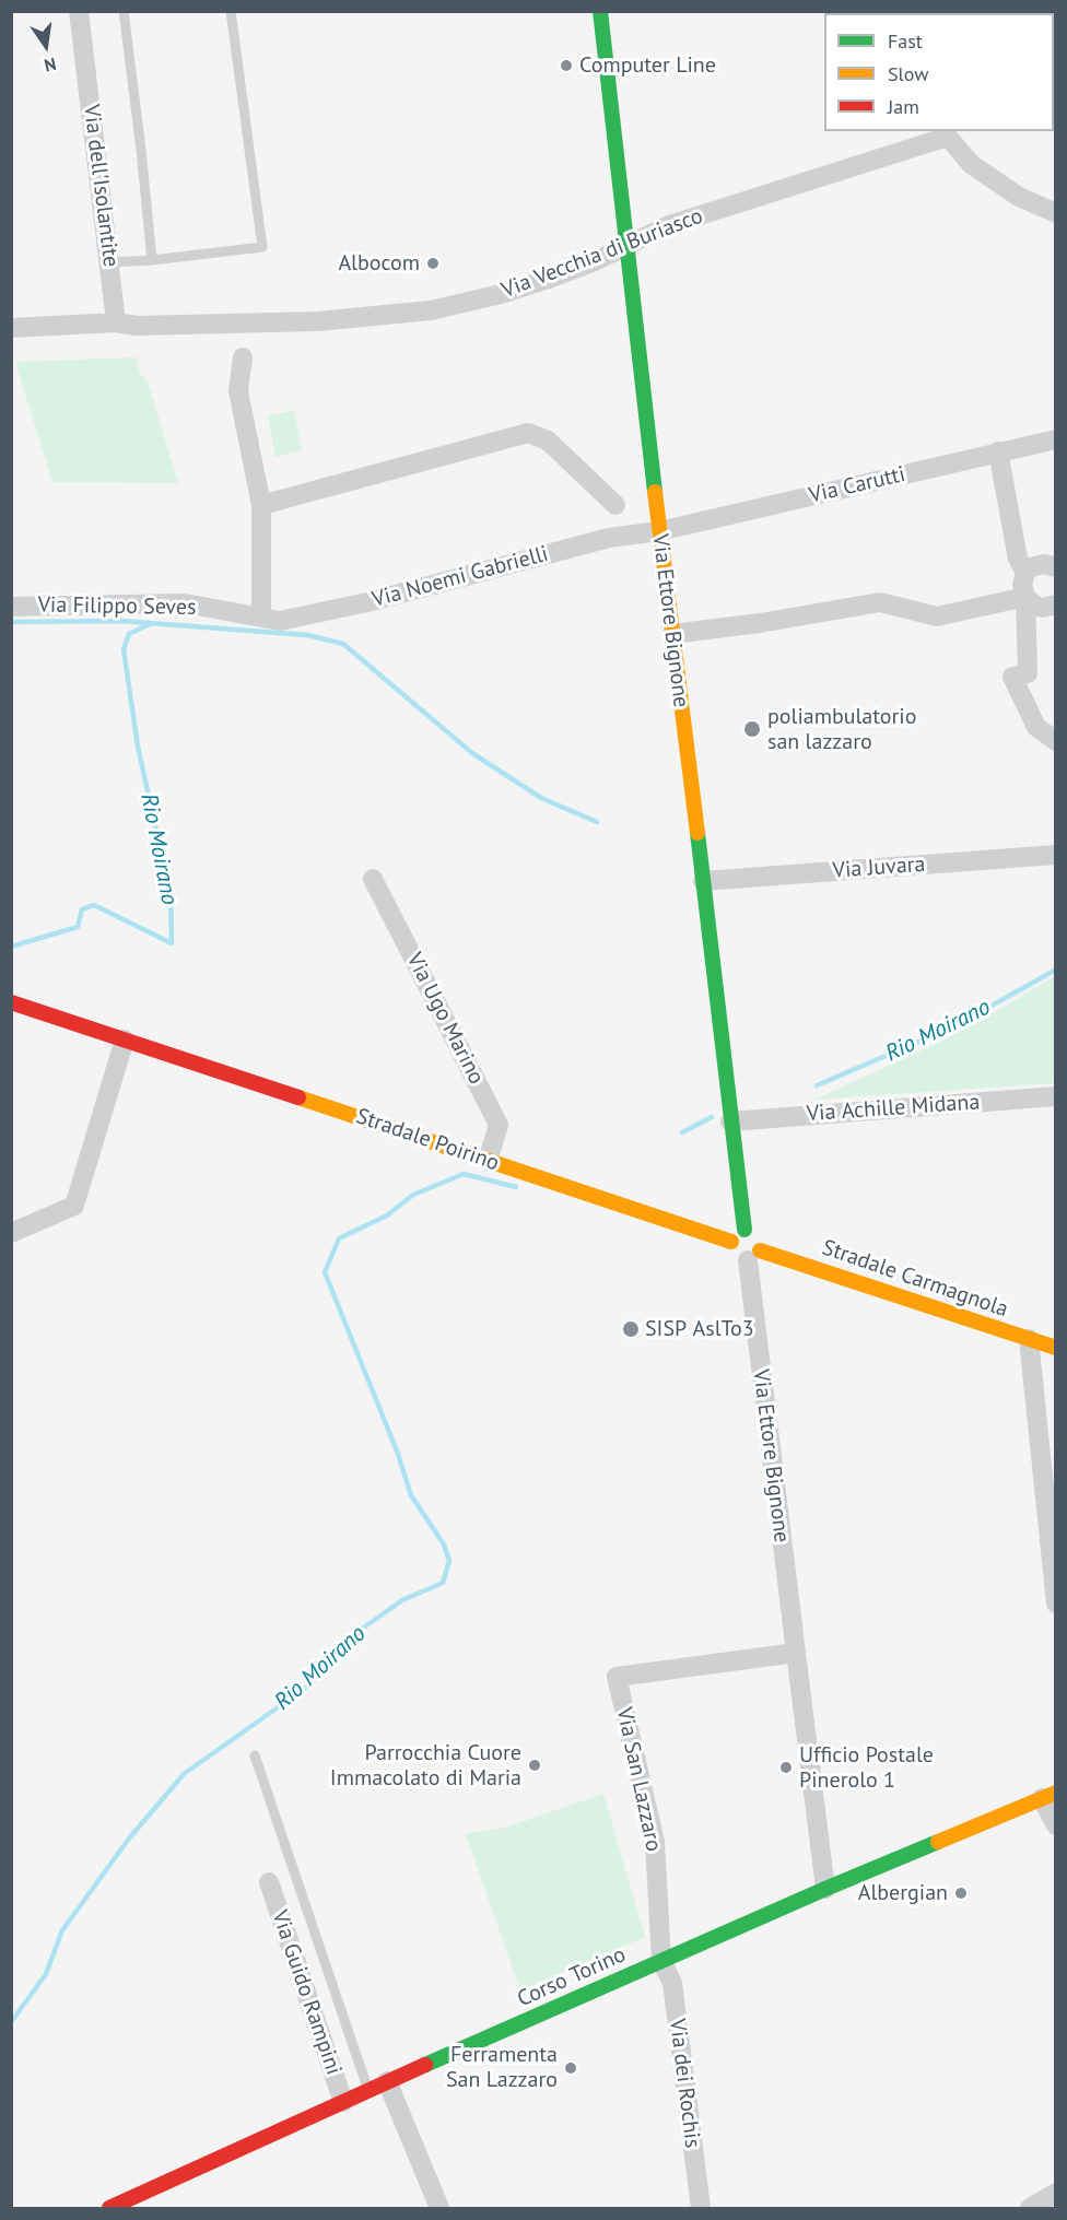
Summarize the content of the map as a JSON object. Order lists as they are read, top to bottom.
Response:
{
  "streets": {
    "main road": [
      "Via Ettore Bignone",
      "Stradale Poirino",
      "Stradale Carmagnola",
      "Corso Torino"
    ],
    "street": [
      "Via dell'Isolantite",
      "Via Vecchia di Buriasco",
      "Via Carutti",
      "Via Noemi Gabrielli",
      "Via Filippo Seves",
      "Via Juvara",
      "Via Ugo Marino",
      "Via Achille Midana",
      "Via San Lazzaro",
      "Via Guido Rampini",
      "Via dei Rochis"
    ]
  },
  "crossings": [
    ["Via dell'Isolantite", "Via Vecchia di Buriasco"],
    ["Via Vecchia di Buriasco", "Via Ettore Bignone"],
    ["Via Carutti", "Via Noemi Gabrielli"],
    ["Via Carutti", "Via Ettore Bignone"],
    ["Via Noemi Gabrielli", "Via Filippo Seves"],
    ["Via Noemi Gabrielli", "Via Ettore Bignone"],
    ["Via Ettore Bignone", "Via Juvara"],
    ["Via Ettore Bignone", "Via Achille Midana"],
    ["Via Ettore Bignone", "Stradale Poirino"],
    ["Via Ettore Bignone", "Stradale Carmagnola"],
    ["Via Ettore Bignone", "Via San Lazzaro"],
    ["Via Ettore Bignone", "Corso Torino"],
    ["Via Ugo Marino", "Stradale Poirino"],
    ["Stradale Poirino", "Stradale Carmagnola"],
    ["Via San Lazzaro", "Corso Torino"],
    ["Via San Lazzaro", "Via dei Rochis"],
    ["Corso Torino", "Via Guido Rampini"],
    ["Corso Torino", "Via dei Rochis"]
  ],
  "water": ["Rio Moirano"],
  "places": [
    "Computer Line",
    "Albocom",
    "poliambulatorio san lazzaro",
    "SISP AslTo3",
    "Parrocchia Cuore Immacolato di Maria",
    "Ufficio Postale Pinerolo 1",
    "Albergian",
    "Ferramenta San Lazzaro"
  ],
  "legend": ["Fast", "Slow", "Jam"],
  "north": "bottom"
}
